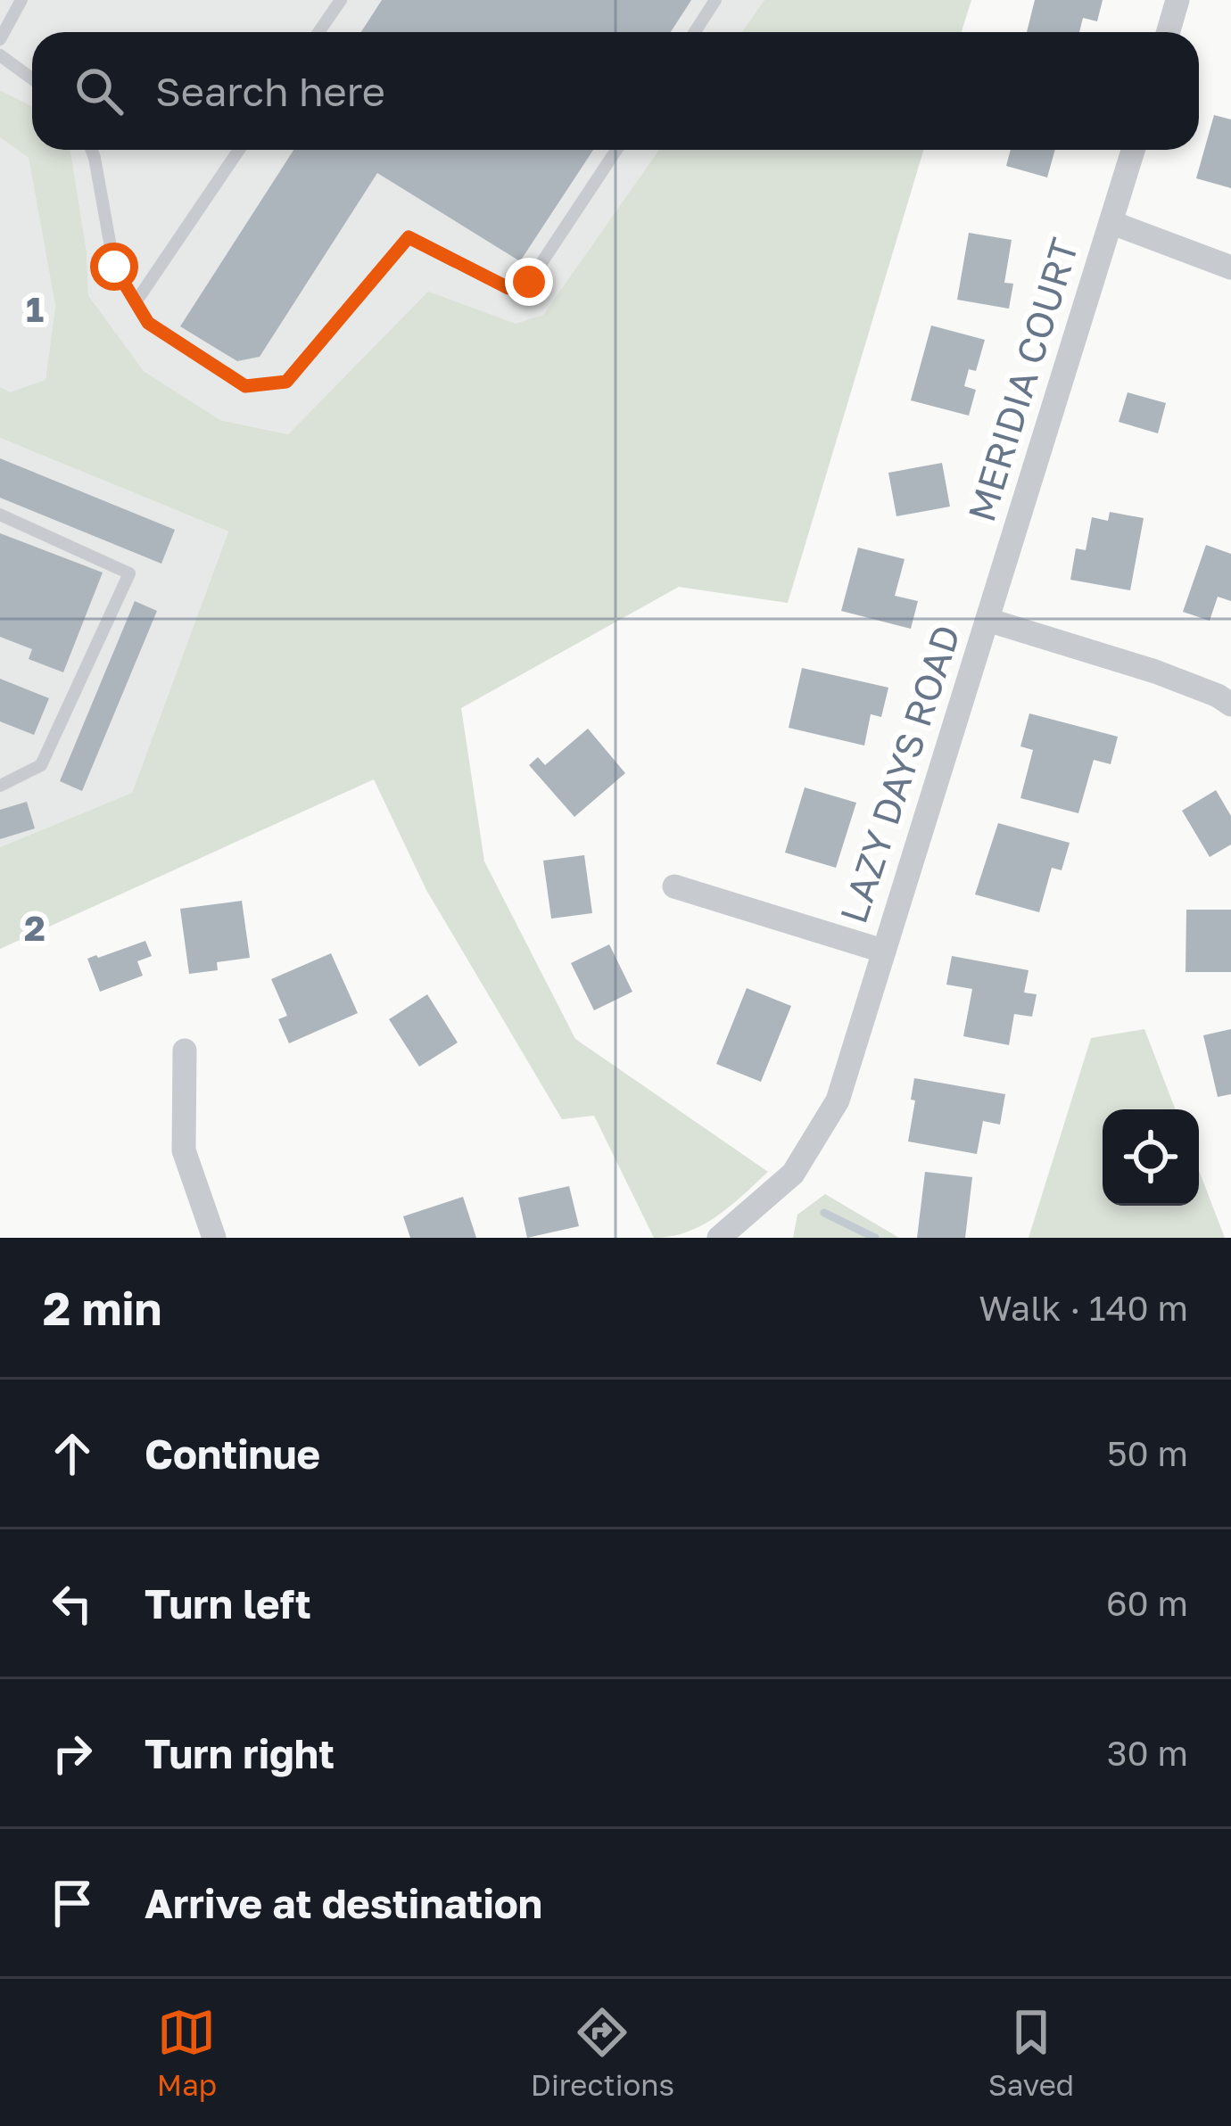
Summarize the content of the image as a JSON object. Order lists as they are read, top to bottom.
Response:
{
  "streets": {
    "street": ["MERIDIA COURT", "LAZY DAYS ROAD"]
  },
  "crossings": [
    ["MERIDIA COURT", "LAZY DAYS ROAD"]
  ],
  "page": {
    "search": "Search here",
    "heading": ["2 min", "Walk · 140 m"],
    "list": [
      ["Continue", "50 m"],
      ["Turn left", "60 m"],
      ["Turn right", "30 m"],
      "Arrive at destination"
    ],
    "nav": ["Map", "Directions", "Saved"]
  },
  "grid": {
    "rows": ["1", "2"]
  }
}
